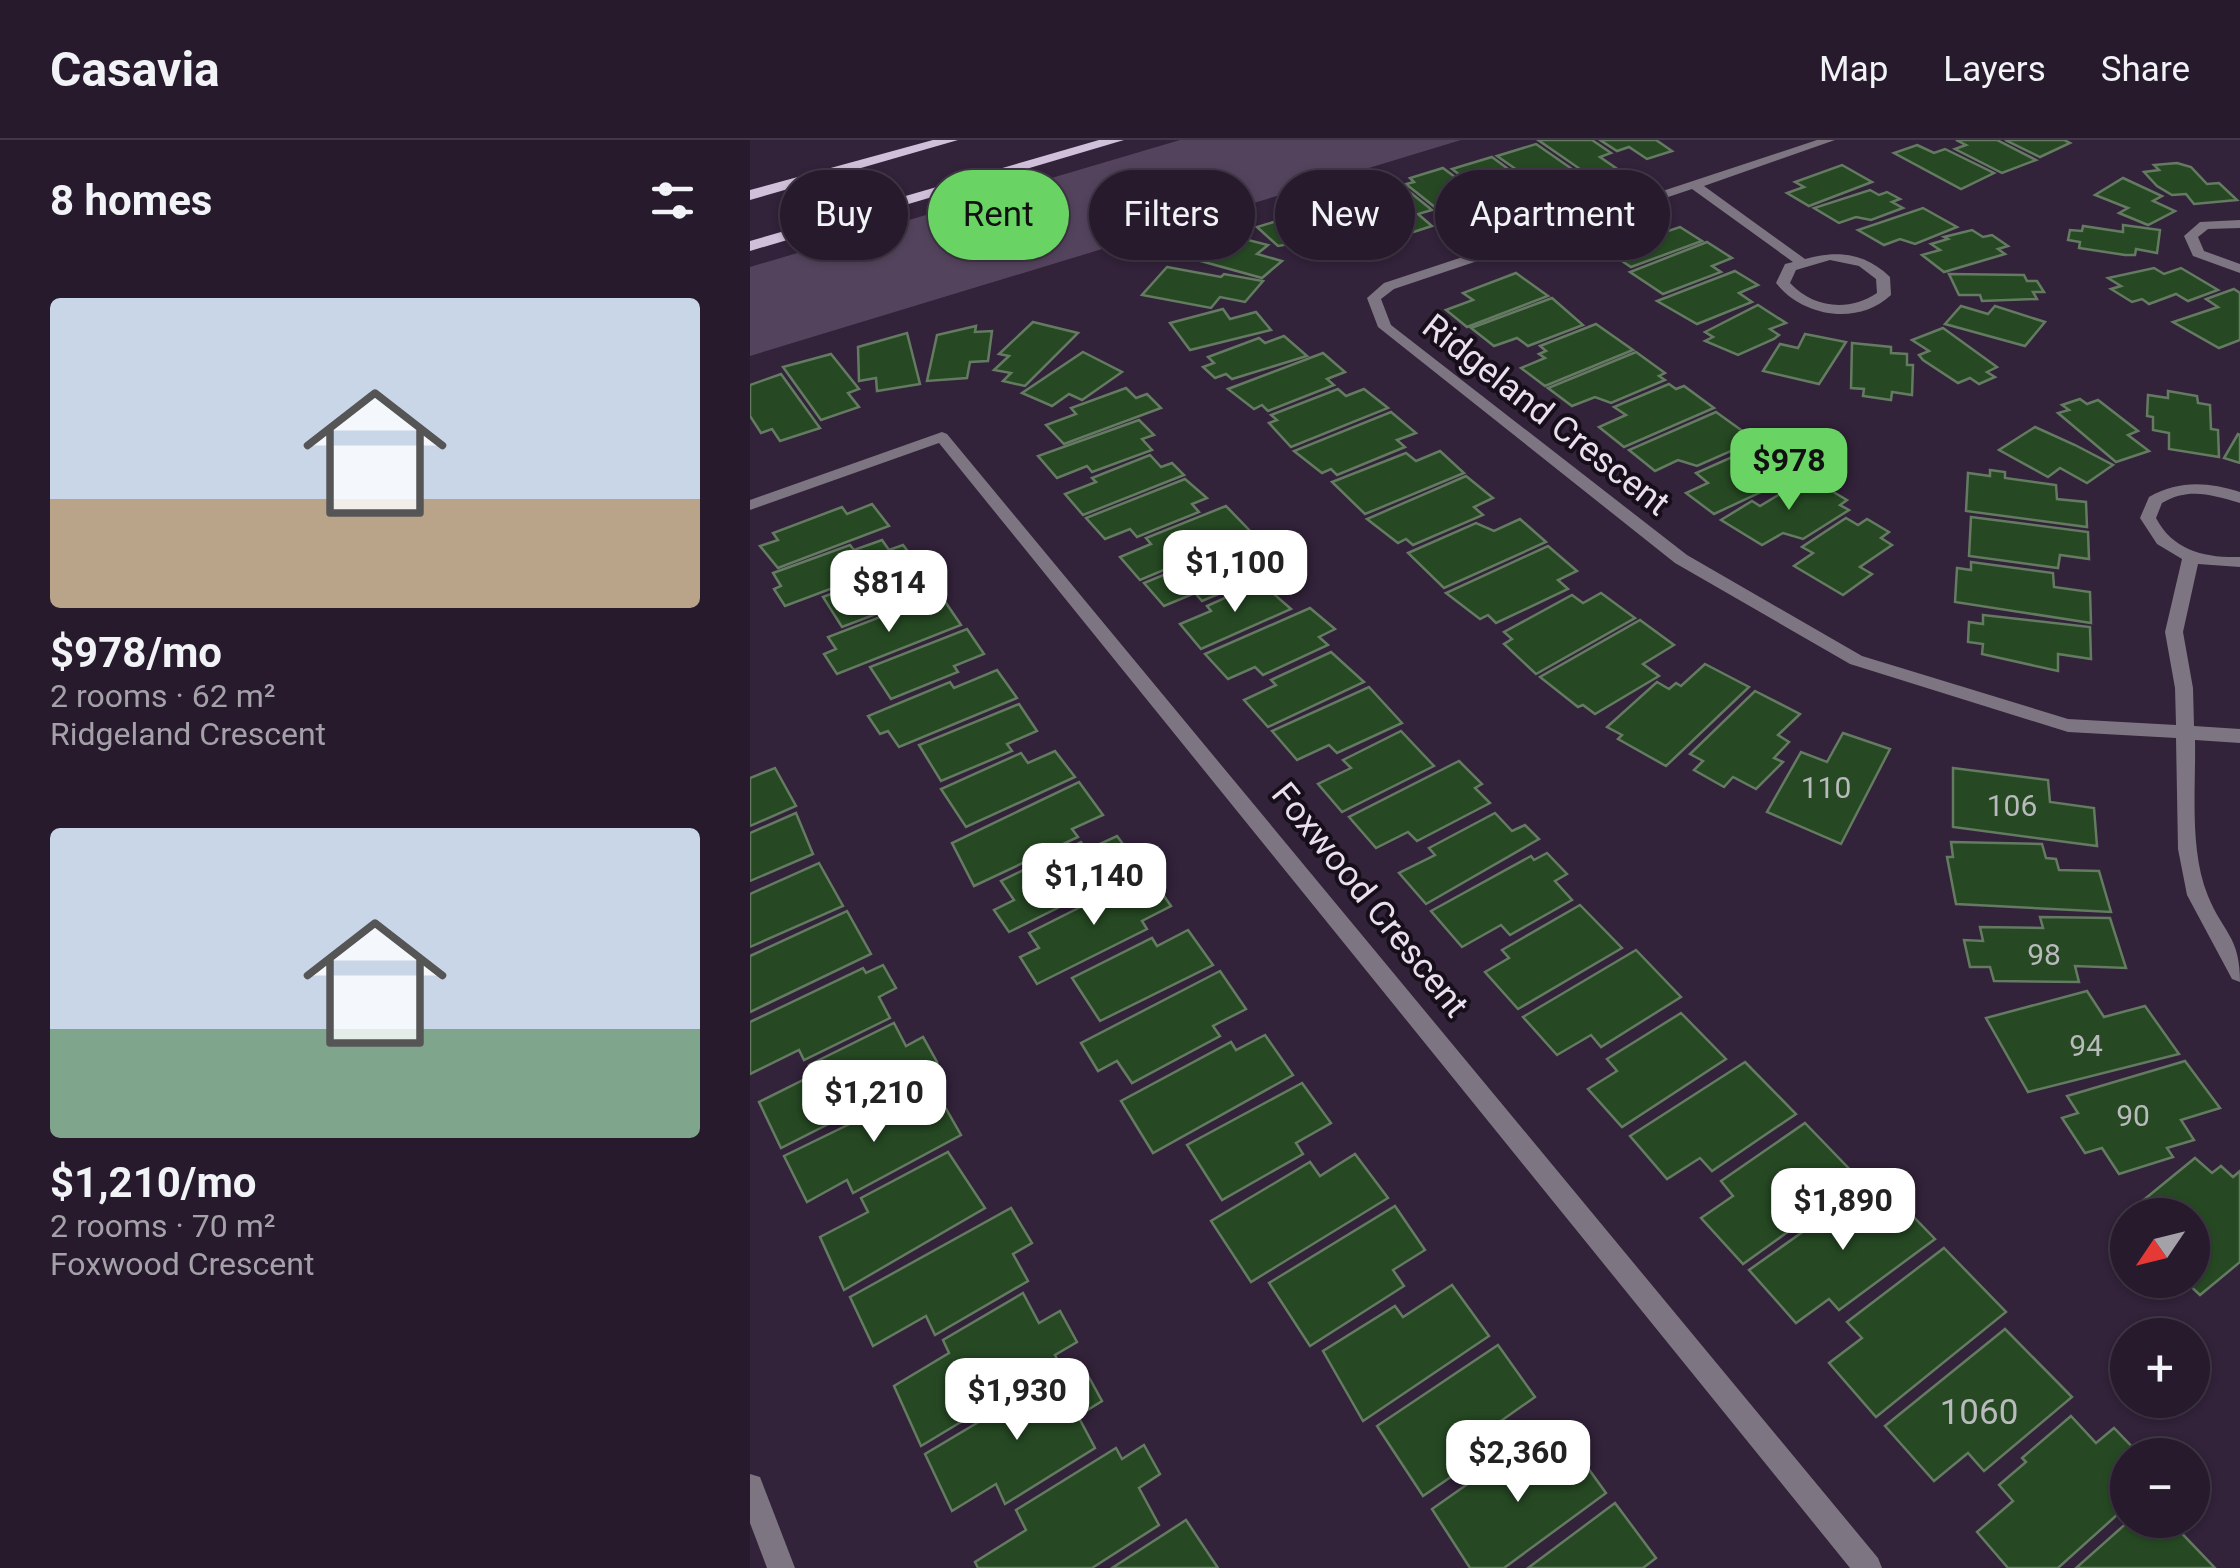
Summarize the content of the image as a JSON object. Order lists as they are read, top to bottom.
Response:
{
  "streets": {
    "street": ["Ridgeland Crescent", "Foxwood Crescent"]
  },
  "house_numbers": [
    "110",
    "106",
    "98",
    "94",
    "90",
    "1060"
  ],
  "north": "bottom left",
  "page": {
    "header": "Casavia",
    "nav": ["Map", "Layers", "Share"],
    "heading": "8 homes",
    "chip": [
      "Buy",
      "Rent",
      "Filters",
      "New",
      "Apartment"
    ],
    "list": [
      {
        "name": "$978/mo",
        "note": "2 rooms · 62 m² · Ridgeland Crescent"
      },
      {
        "name": "$1,210/mo",
        "note": "2 rooms · 70 m² · Foxwood Crescent"
      }
    ],
    "price": [
      "$978",
      "$1,100",
      "$814",
      "$1,140",
      "$1,210",
      "$1,890",
      "$1,930",
      "$2,360"
    ],
    "map_buttons": ["+", "−"]
  }
}
